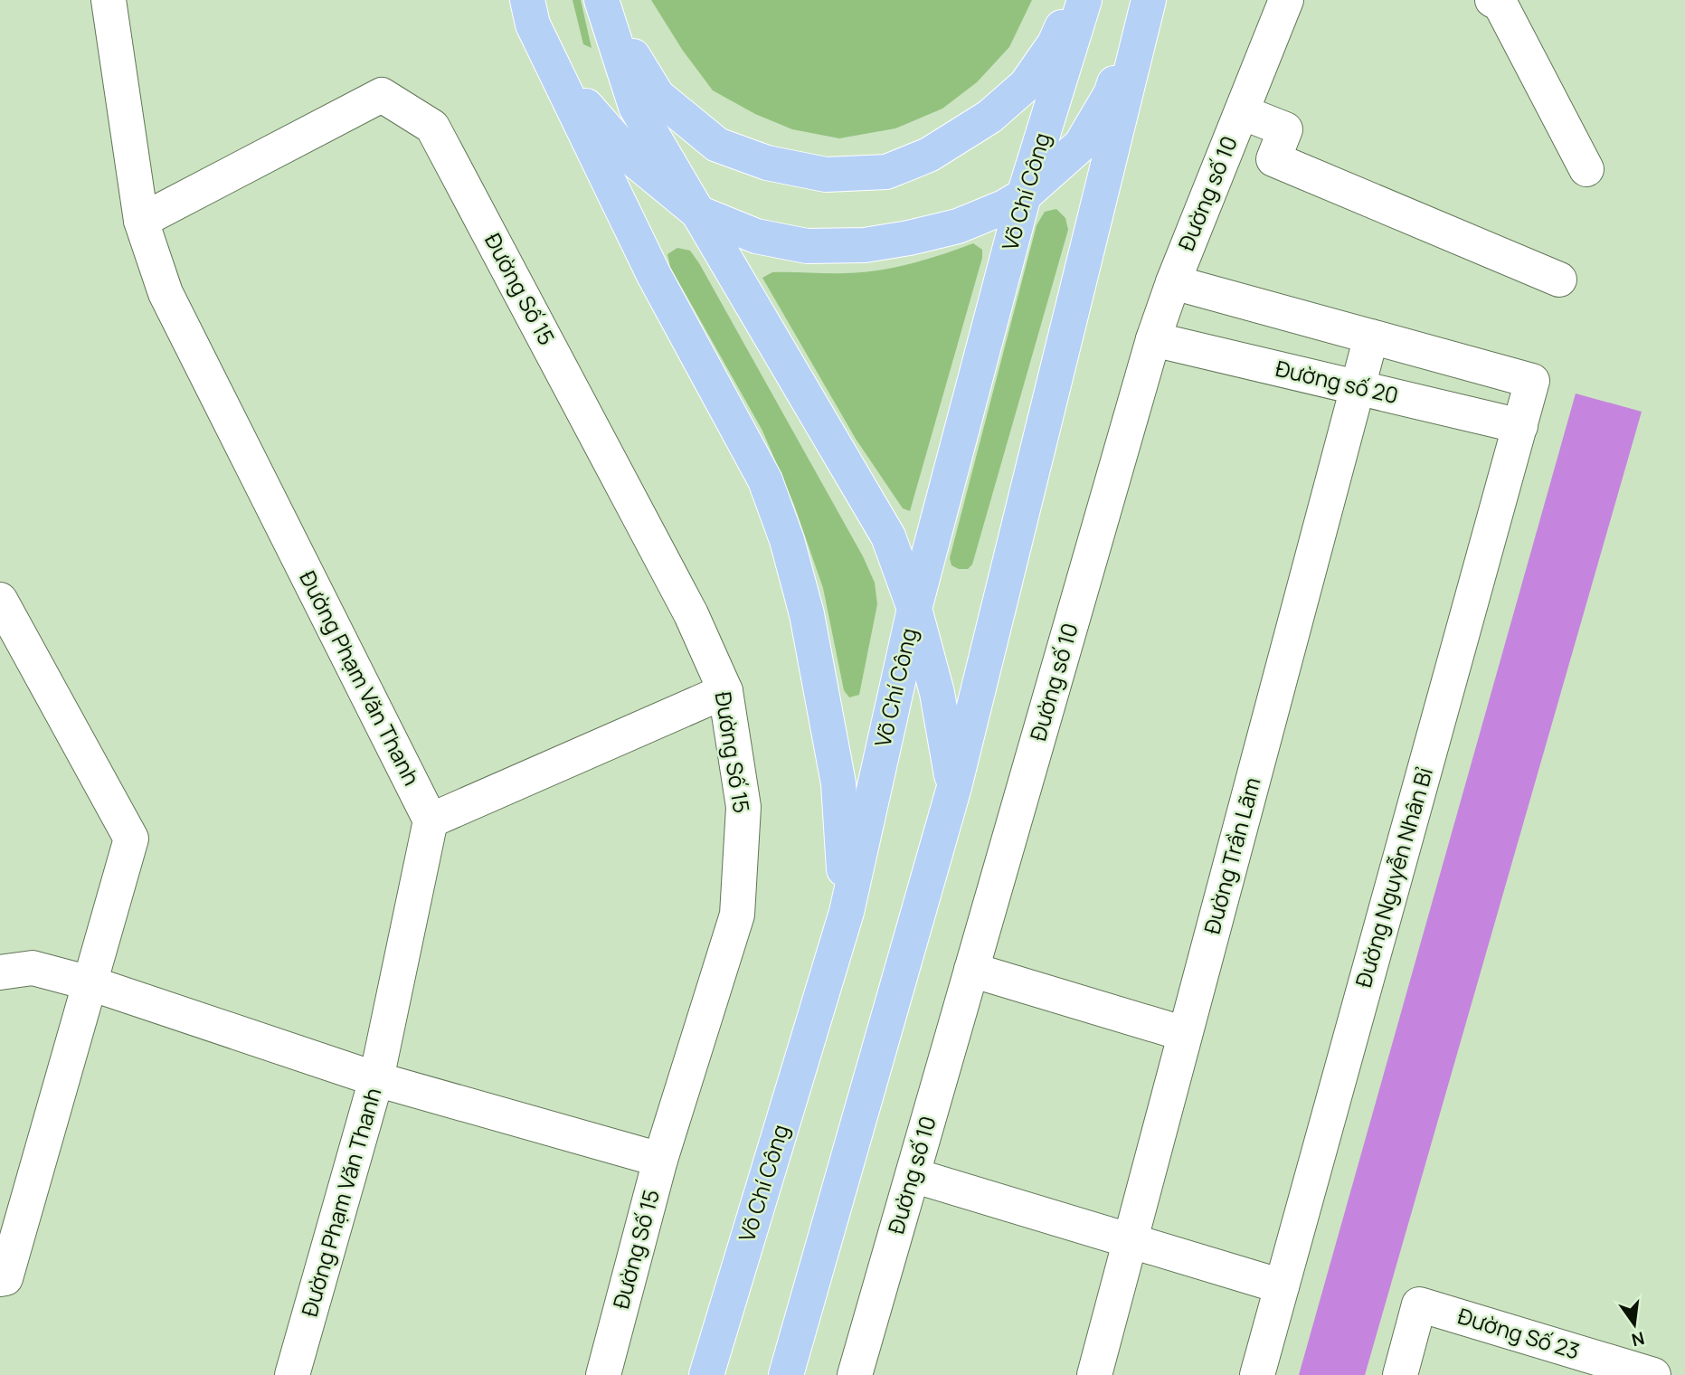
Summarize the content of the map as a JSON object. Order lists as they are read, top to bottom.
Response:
{
  "streets": {
    "main road": ["Võ Chí Công"],
    "street": [
      "Đường số 10",
      "Đường Số 15",
      "Đường số 20",
      "Đường Phạm Văn Thanh",
      "Đường Trần Lãm",
      "Đường Nguyễn Nhân Bỉ",
      "Đường Số 23"
    ]
  },
  "crossings": [
    ["Đường số 10", "Đường số 20"],
    ["Đường Số 15", "Đường Phạm Văn Thanh"],
    ["Đường số 20", "Đường Trần Lãm"],
    ["Đường số 20", "Đường Nguyễn Nhân Bỉ"],
    ["Đường Trần Lãm", "Đường Nguyễn Nhân Bỉ"]
  ],
  "north": "bottom"
}
